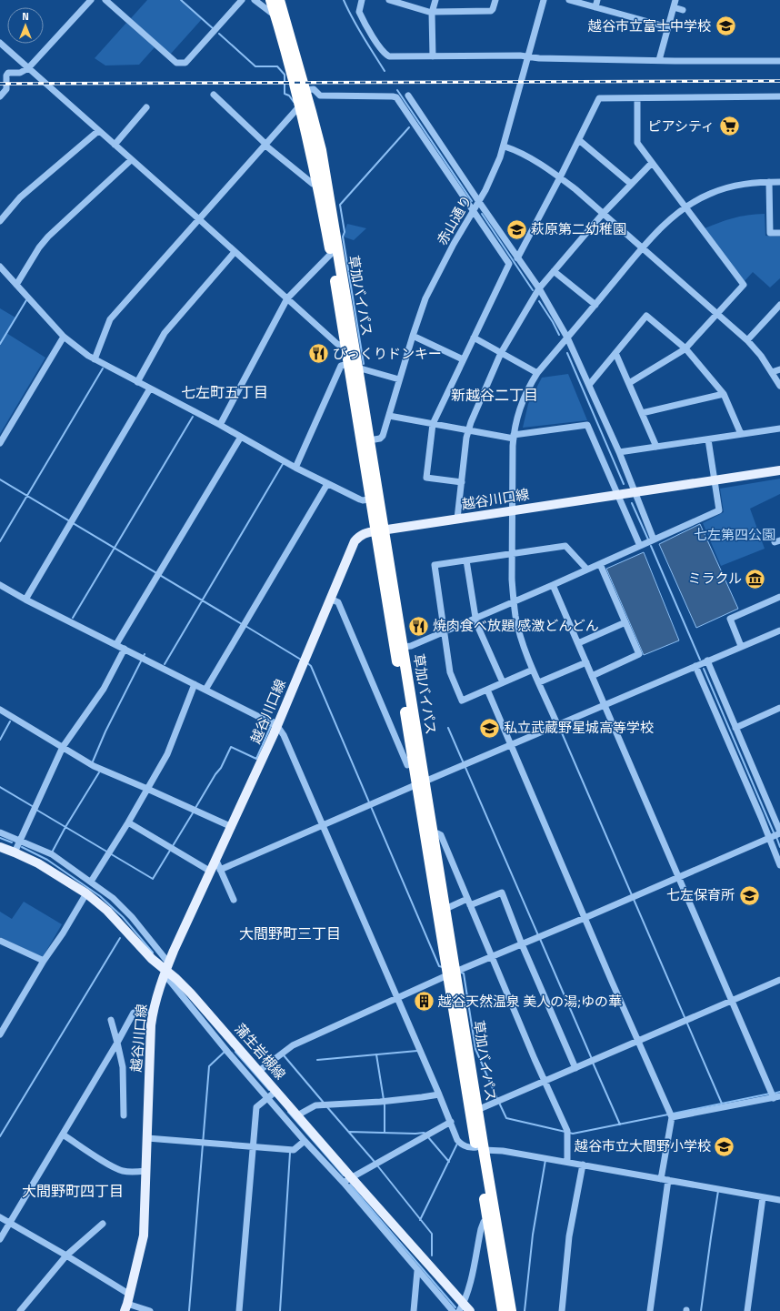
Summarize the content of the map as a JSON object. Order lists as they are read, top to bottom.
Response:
{
  "streets": {
    "highway": ["草加バイパス"],
    "main road": ["越谷川口線", "蒲生岩槻線"],
    "street": ["赤山通り"]
  },
  "crossings": [
    ["赤山通り", "草加バイパス"],
    ["草加バイパス", "越谷川口線"],
    ["越谷川口線", "蒲生岩槻線"]
  ],
  "districts": [
    "七左町五丁目",
    "新越谷二丁目",
    "大間野町三丁目",
    "大間野町四丁目"
  ],
  "parks": ["七左第四公園"],
  "places": {
    "school or university": [
      "越谷市立富士中学校",
      "萩原第二幼稚園",
      "私立武蔵野星城高等学校",
      "七左保育所",
      "越谷市立大間野小学校"
    ],
    "supermarket": ["ピアシティ"],
    "restaurant": ["びっくりドンキー", "焼肉食べ放題 感激どんどん"],
    "museum": ["ミラクル"],
    "building": ["越谷天然温泉 美人の湯;ゆの華"]
  },
  "north": "top"
}
